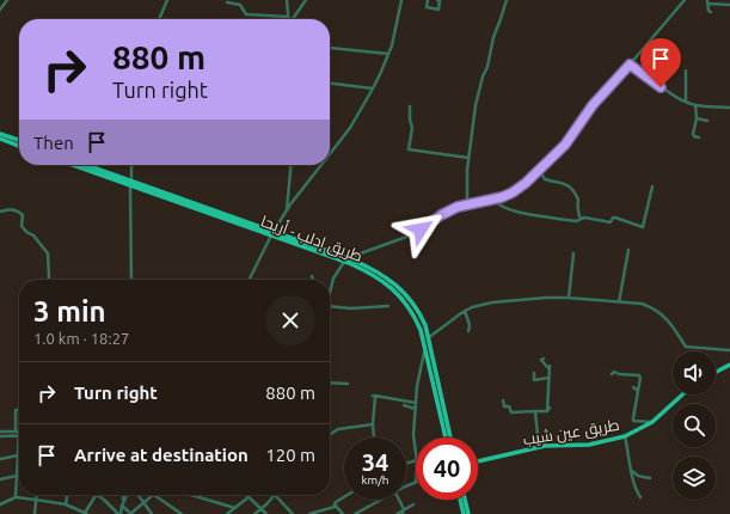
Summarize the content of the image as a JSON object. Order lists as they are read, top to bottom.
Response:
{
  "streets": {
    "main road": ["طريق إدلب - أريحا", "طريق عين شيب"]
  },
  "page": {
    "turn": ["880 m", "Turn right"],
    "then": "Then",
    "heading": ["3 min", "1.0 km · 18:27"],
    "list": [
      {
        "name": "Turn right",
        "value": "880 m"
      },
      {
        "name": "Arrive at destination",
        "value": "120 m"
      }
    ],
    "speed": "34 km/h",
    "limit": "40"
  }
}
